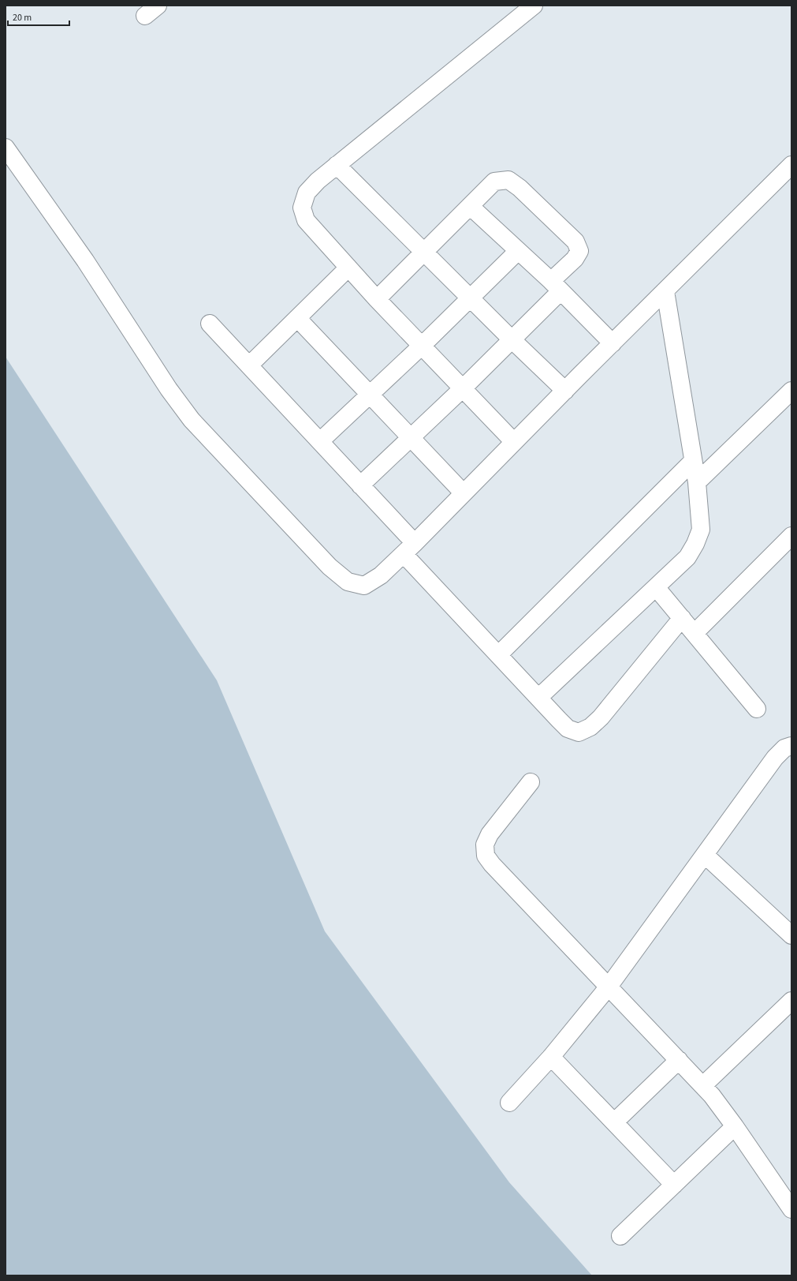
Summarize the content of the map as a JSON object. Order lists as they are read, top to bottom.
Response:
{
  "scale_bar": "20 m"
}
